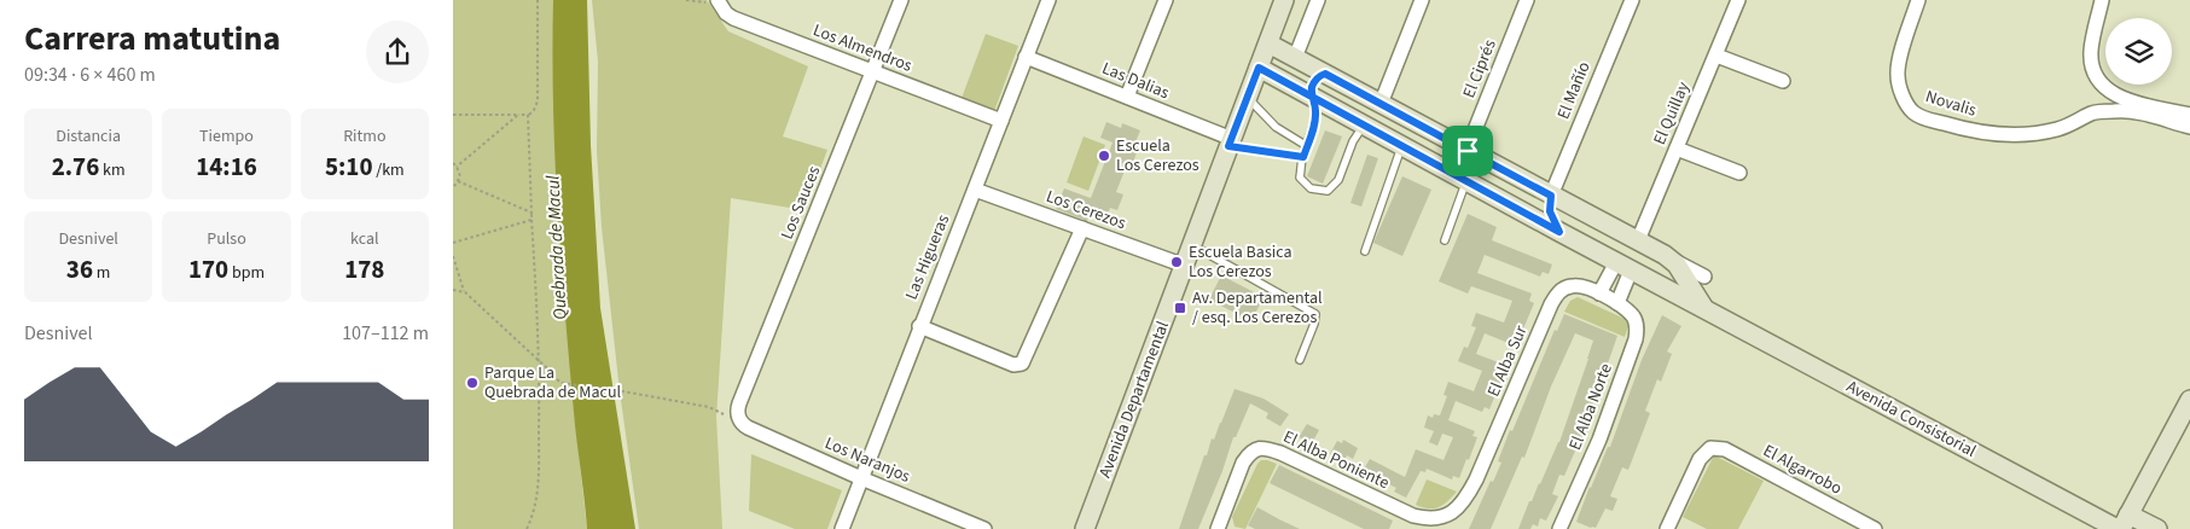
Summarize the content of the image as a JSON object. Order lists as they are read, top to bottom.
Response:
{
  "streets": {
    "street": [
      "Los Almendros",
      "El Ciprés",
      "Las Dalias",
      "El Mañío",
      "Novalis",
      "El Quillay",
      "Los Sauces",
      "Los Cerezos",
      "Las Higueras",
      "El Alba Sur",
      "Avenida Departamental",
      "El Alba Norte",
      "Avenida Consistorial",
      "Los Naranjos",
      "El Alba Poniente",
      "El Algarrobo"
    ]
  },
  "crossings": [
    ["Los Almendros", "Los Sauces"],
    ["Los Almendros", "Las Higueras"],
    ["Las Dalias", "Las Higueras"],
    ["Las Dalias", "Avenida Departamental"],
    ["Los Sauces", "Los Naranjos"],
    ["Los Cerezos", "Las Higueras"],
    ["Los Cerezos", "Avenida Departamental"],
    ["Las Higueras", "Los Naranjos"],
    ["El Alba Sur", "El Alba Norte"],
    ["El Alba Sur", "El Alba Poniente"],
    ["Avenida Departamental", "Avenida Consistorial"]
  ],
  "water": ["Quebrada de Macul"],
  "places": {
    "other": ["Escuela Los Cerezos", "Escuela Basica Los Cerezos", "Parque La Quebrada de Macul"],
    "transit": ["Av. Departamental / esq. Los Cerezos"]
  },
  "page": {
    "heading": ["Carrera matutina", "09:34 · 6 × 460 m"],
    "stats": [
      ["Distancia", "2.76 km"],
      ["Tiempo", "14:16"],
      ["Ritmo", "5:10 /km"],
      ["Desnivel", "36 m"],
      ["Pulso", "170 bpm"],
      ["kcal", "178"]
    ],
    "chart": ["Desnivel", "107–112 m"]
  }
}
